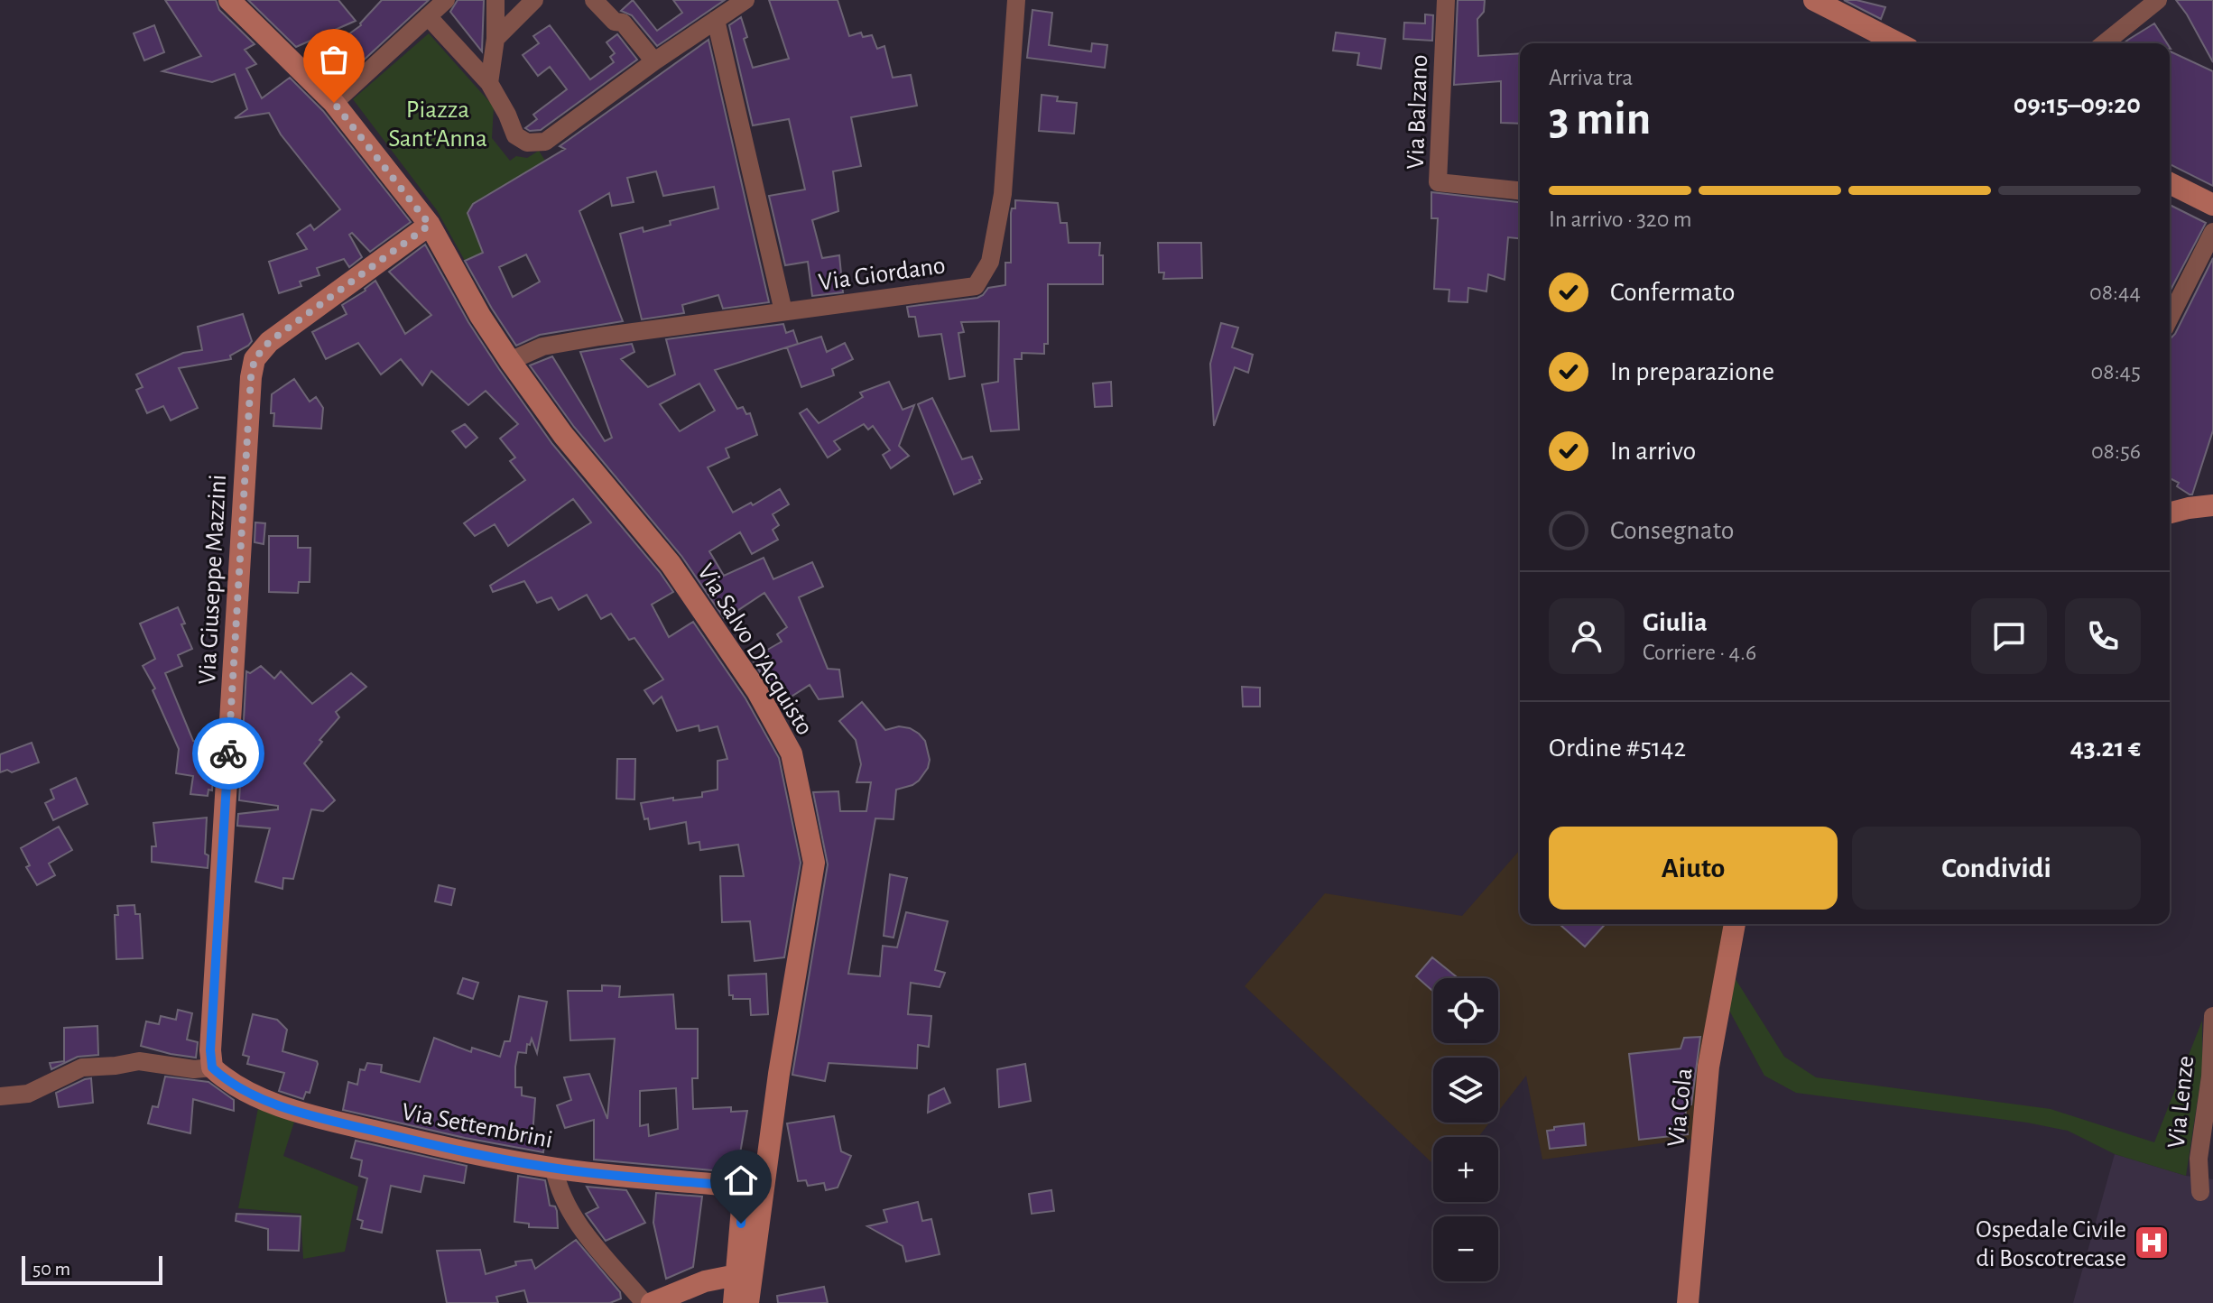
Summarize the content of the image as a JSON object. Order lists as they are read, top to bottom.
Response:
{
  "streets": {
    "street": [
      "Via Balzano",
      "Via Giordano",
      "Via Giuseppe Mazzini",
      "Via Salvo D'Acquisto",
      "Via Lenze",
      "Via Cola",
      "Via Settembrini"
    ]
  },
  "crossings": [
    ["Via Giordano", "Via Salvo D'Acquisto"],
    ["Via Giuseppe Mazzini", "Via Salvo D'Acquisto"],
    ["Via Giuseppe Mazzini", "Via Settembrini"]
  ],
  "parks": ["Piazza Sant'Anna"],
  "places": {
    "hospital": ["Ospedale Civile di Boscotrecase"]
  },
  "scale_bar": "50 m",
  "page": {
    "heading": ["3 min", "Arriva tra", "09:15–09:20"],
    "panel": [
      "Giulia",
      "Corriere · 4.6",
      "Ordine #5142",
      "43.21 €"
    ],
    "bar": "In arrivo · 320 m",
    "list": [
      ["Confermato", "08:44"],
      ["In preparazione", "08:45"],
      ["In arrivo", "08:56"],
      "Consegnato"
    ],
    "buttons": ["Aiuto", "Condividi"],
    "map_buttons": ["+", "−"],
    "scale": "50 m"
  }
}
